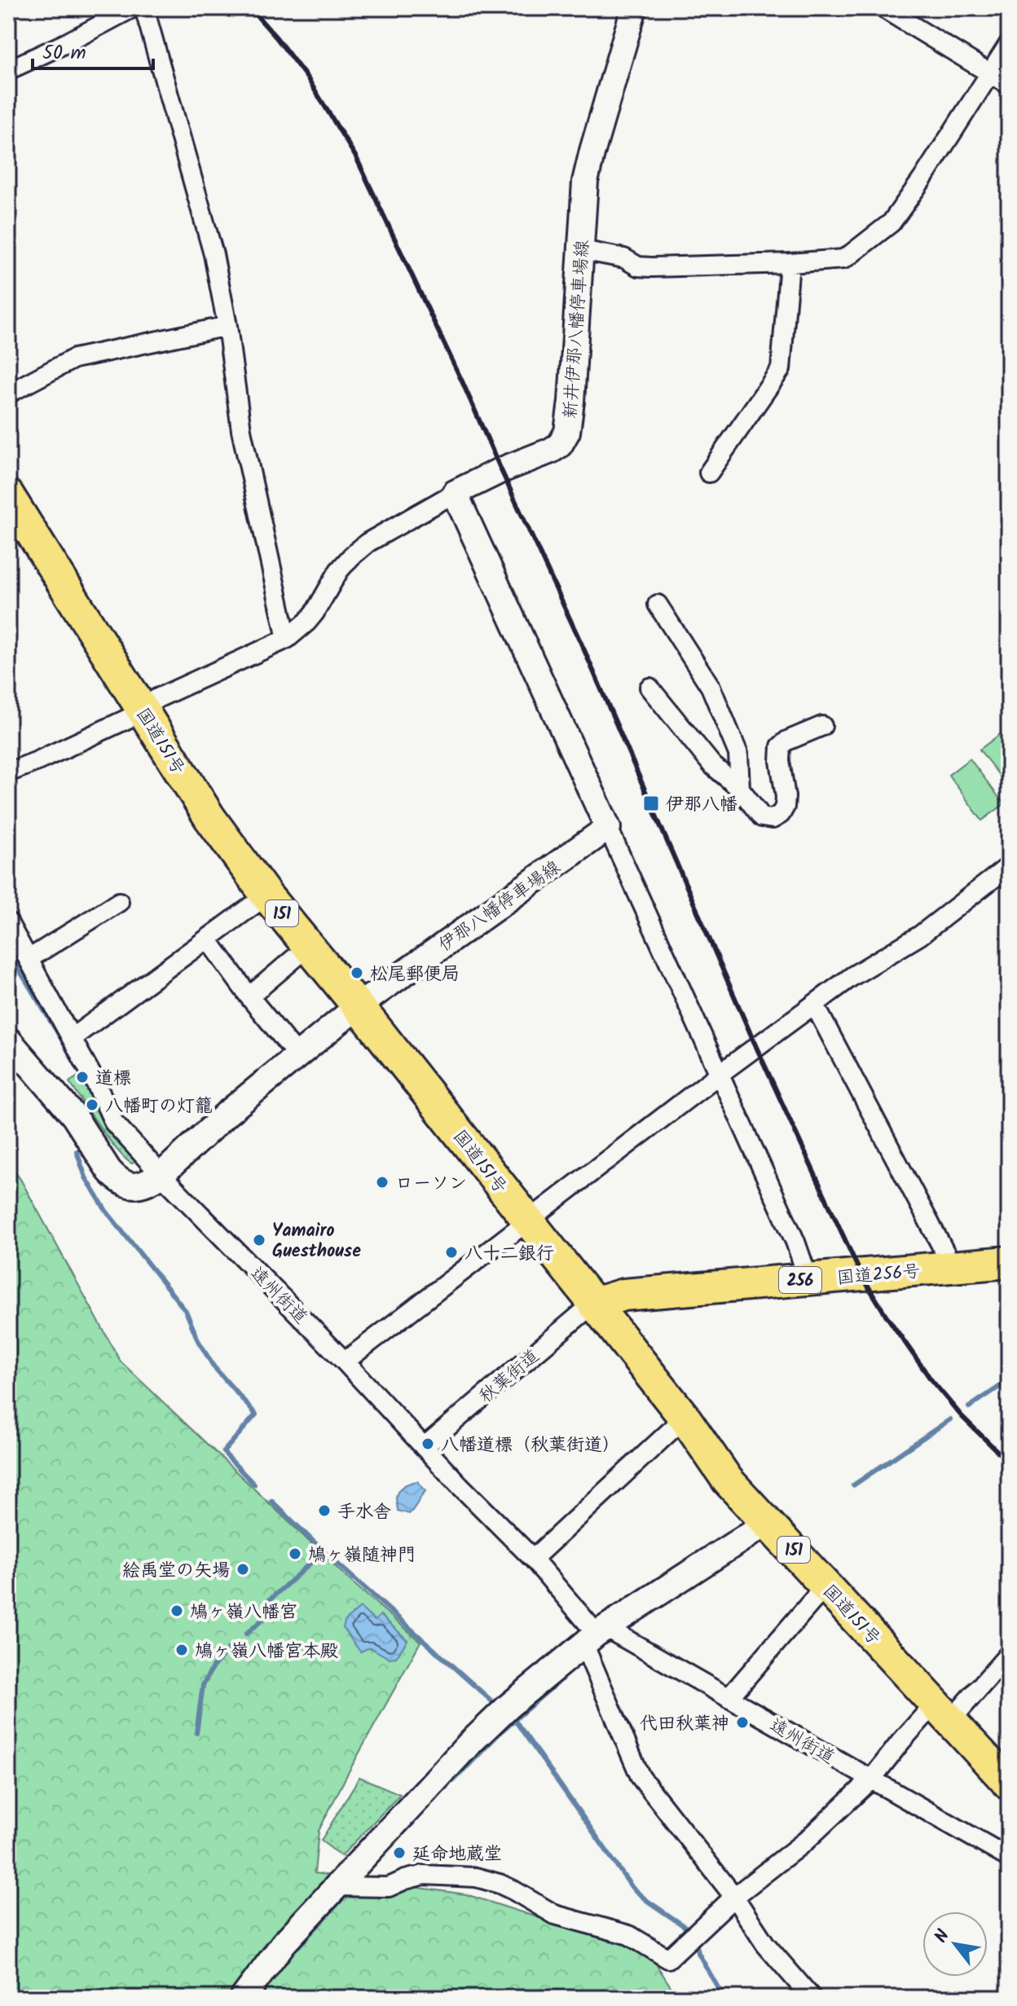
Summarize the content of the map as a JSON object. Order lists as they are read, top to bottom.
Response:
{
  "streets": {
    "highway": [
      "国道151号",
      "151",
      "国道256号",
      "256"
    ],
    "main road": ["新井伊那八幡停車場線", "伊那八幡停車場線"],
    "street": ["遠州街道", "秋葉街道"]
  },
  "crossings": [
    ["国道151号", "伊那八幡停車場線"],
    ["国道151号", "国道256号"],
    ["国道151号", "秋葉街道"],
    ["伊那八幡停車場線", "遠州街道"],
    ["国道256号", "秋葉街道"],
    ["遠州街道", "秋葉街道"]
  ],
  "places": {
    "transit": ["伊那八幡"],
    "other": [
      "松尾郵便局",
      "道標",
      "八幡町の灯籠",
      "ローソン",
      "Yamairo Guesthouse",
      "八十二銀行",
      "八幡道標（秋葉街道）",
      "手水舎",
      "鳩ヶ嶺随神門",
      "絵禹堂の矢場",
      "鳩ヶ嶺八幡宮",
      "鳩ヶ嶺八幡宮本殿",
      "代田秋葉神",
      "延命地蔵堂"
    ]
  },
  "scale_bar": "50 m",
  "north": "top left"
}
